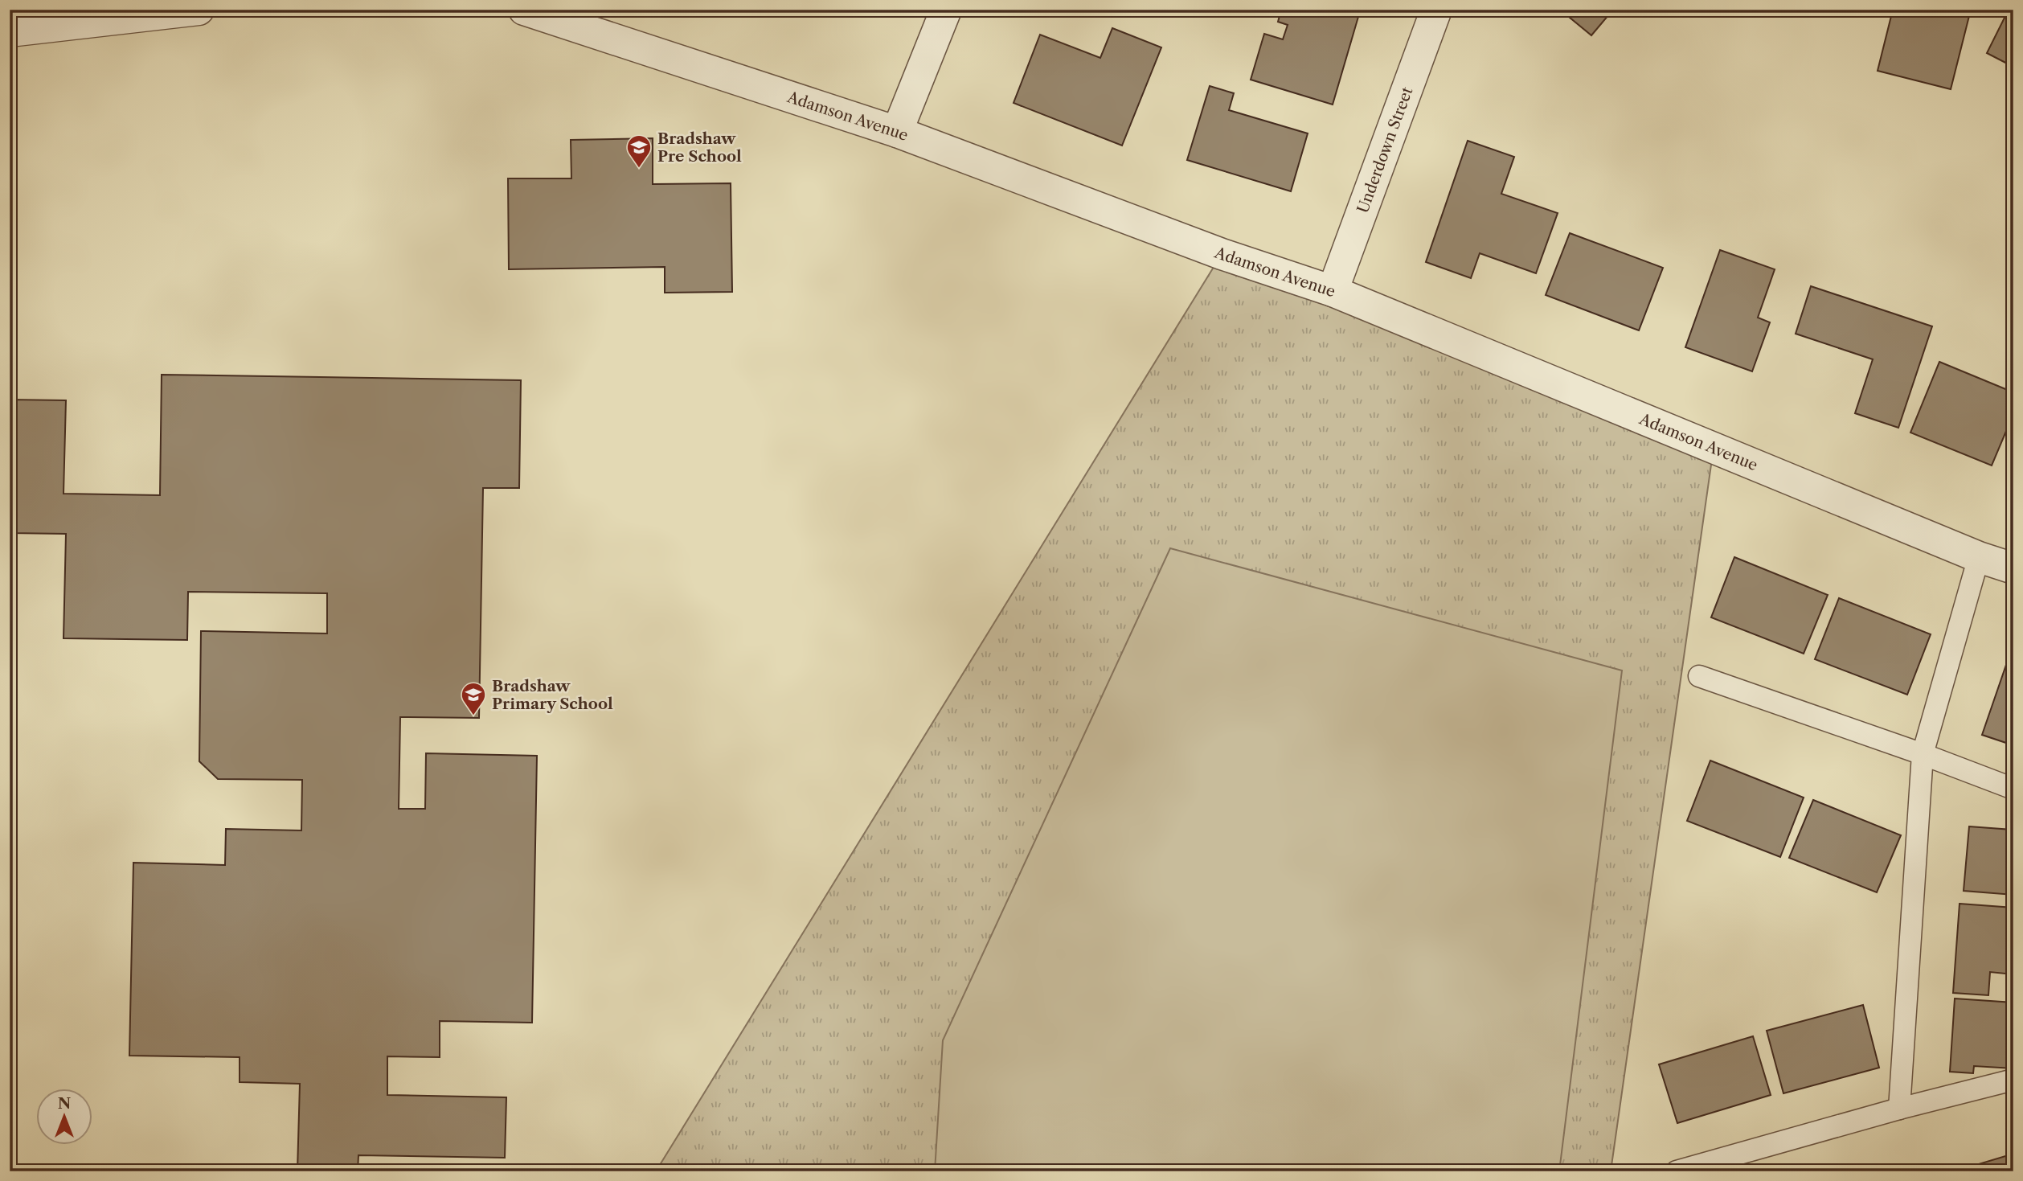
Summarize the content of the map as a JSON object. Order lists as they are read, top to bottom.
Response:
{
  "streets": {
    "street": ["Adamson Avenue", "Underdown Street"]
  },
  "crossings": [
    ["Adamson Avenue", "Underdown Street"]
  ],
  "places": {
    "school or university": ["Bradshaw Pre School", "Bradshaw Primary School"]
  },
  "north": "top"
}
